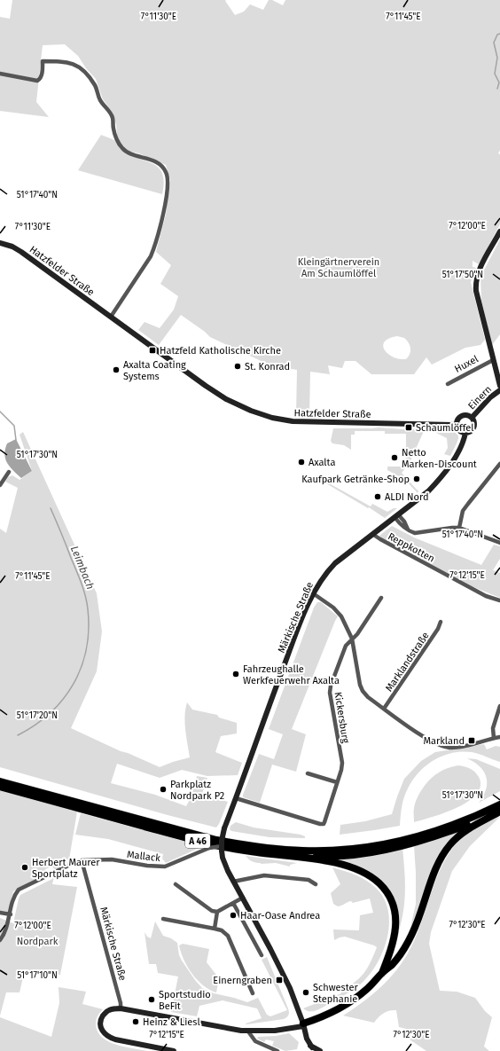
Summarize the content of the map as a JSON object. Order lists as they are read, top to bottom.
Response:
{
  "streets": {
    "highway": ["A 46"],
    "main road": [
      "Hatzfelder Straße",
      "Huxel",
      "Einern",
      "Märkische Straße"
    ],
    "street": [
      "Reppkotten",
      "Marklandstraße",
      "Kickersburg",
      "Mallack"
    ]
  },
  "crossings": [
    ["Hatzfelder Straße", "Einern"],
    ["Hatzfelder Straße", "Märkische Straße"],
    ["Einern", "Märkische Straße"],
    ["Reppkotten", "Märkische Straße"],
    ["Märkische Straße", "Kickersburg"],
    ["Märkische Straße", "Mallack"]
  ],
  "water": ["Leimbach"],
  "parks": ["Kleingärtnerverein Am Schaumlöffel", "Nordpark"],
  "places": {
    "transit": [
      "Hatzfeld Katholische Kirche",
      "Schaumlöffel",
      "Markland",
      "Einerngraben"
    ],
    "other": [
      "St. Konrad",
      "Axalta Coating Systems",
      "Netto Marken-Discount",
      "Axalta",
      "Kaufpark Getränke-Shop",
      "ALDI Nord",
      "Fahrzeughalle Werkfeuerwehr Axalta",
      "Parkplatz Nordpark P2",
      "Herbert Maurer Sportplatz",
      "Haar-Oase Andrea",
      "Schwester Stephanie",
      "Sportstudio BeFit",
      "Heinz & Liesl"
    ]
  },
  "coordinates": [
    "7°11'30\"E",
    "7°11'45\"E",
    "51°17'40\"N",
    "7°12'00\"E",
    "51°17'50\"N",
    "51°17'30\"N",
    "7°12'15\"E",
    "51°17'20\"N",
    "7°12'30\"E",
    "51°17'10\"N"
  ]
}
